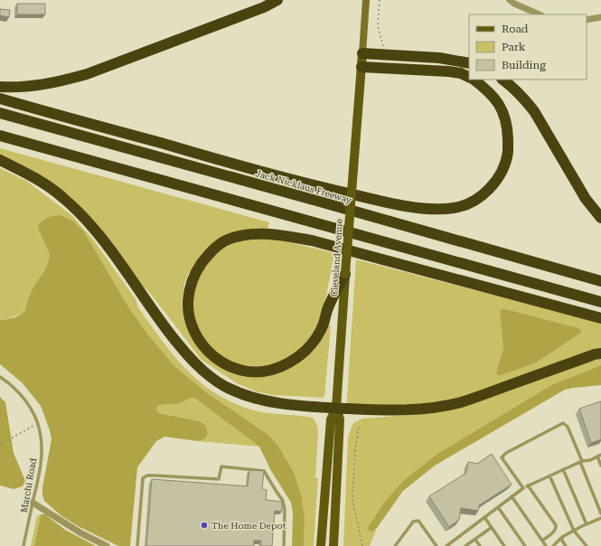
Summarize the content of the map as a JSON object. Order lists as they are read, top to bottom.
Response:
{
  "streets": {
    "highway": ["Jack Nicklaus Freeway"],
    "main road": ["Cleveland Avenue"],
    "lane": ["Marchi Road"]
  },
  "places": ["The Home Depot"],
  "legend": ["Road", "Park", "Building"]
}
